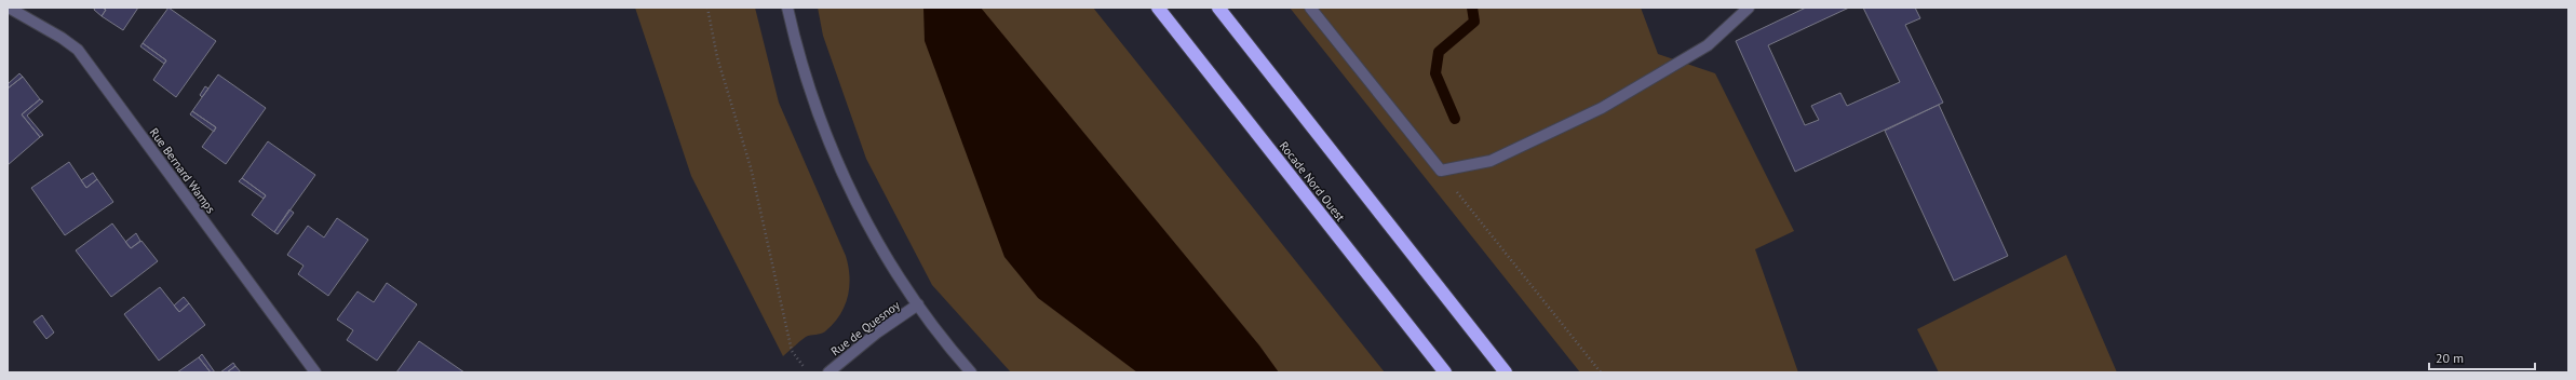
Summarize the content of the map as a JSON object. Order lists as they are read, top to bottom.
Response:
{
  "streets": {
    "highway": ["Rocade Nord Ouest"],
    "street": ["Rue Bernard Wamps", "Rue de Quesnoy"]
  },
  "scale_bar": "20 m"
}
